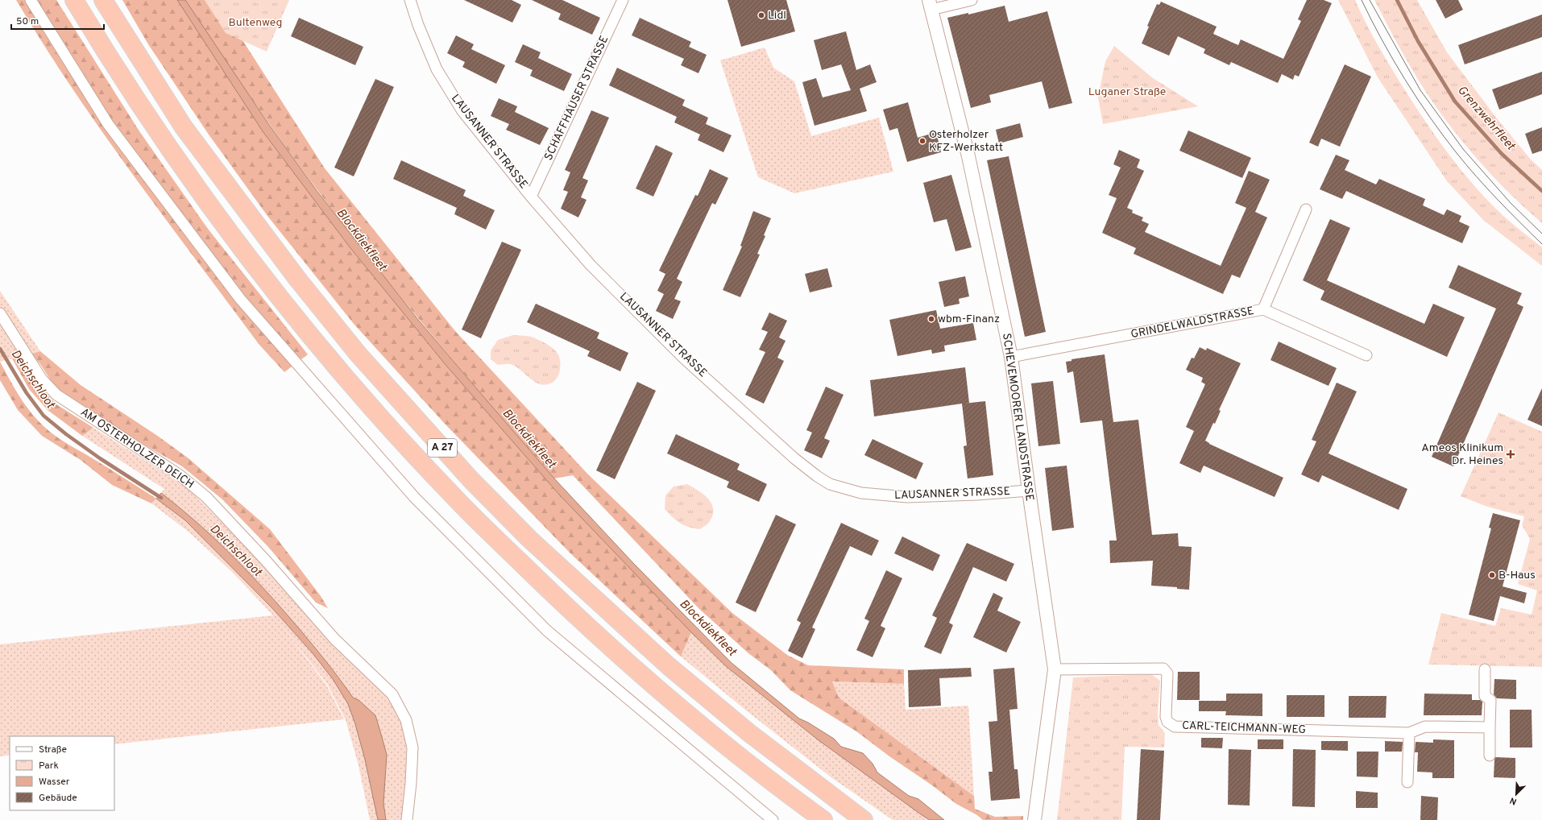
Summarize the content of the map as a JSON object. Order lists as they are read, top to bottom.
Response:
{
  "streets": {
    "highway": ["A 27"],
    "street": [
      "SCHAFFHAUSER STRASSE",
      "LAUSANNER STRASSE",
      "GRINDELWALDSTRASSE",
      "SCHEVEMOORER LANDSTRASSE",
      "AM OSTERHOLZER DEICH",
      "CARL-TEICHMANN-WEG"
    ]
  },
  "crossings": [
    ["SCHAFFHAUSER STRASSE", "LAUSANNER STRASSE"],
    ["LAUSANNER STRASSE", "SCHEVEMOORER LANDSTRASSE"],
    ["GRINDELWALDSTRASSE", "SCHEVEMOORER LANDSTRASSE"],
    ["SCHEVEMOORER LANDSTRASSE", "CARL-TEICHMANN-WEG"]
  ],
  "water": ["Grenzwehrfleet", "Blockdiekfleet", "Deichschloot"],
  "parks": ["Bultenweg", "Luganer Straße"],
  "places": {
    "other": [
      "Lidl",
      "Osterholzer KFZ-Werkstatt",
      "wbm-Finanz",
      "B-Haus"
    ],
    "health": ["Ameos Klinikum Dr. Heines"]
  },
  "legend": [
    "Straße",
    "Park",
    "Wasser",
    "Gebäude"
  ],
  "scale_bar": "50 m",
  "north": "bottom left"
}
